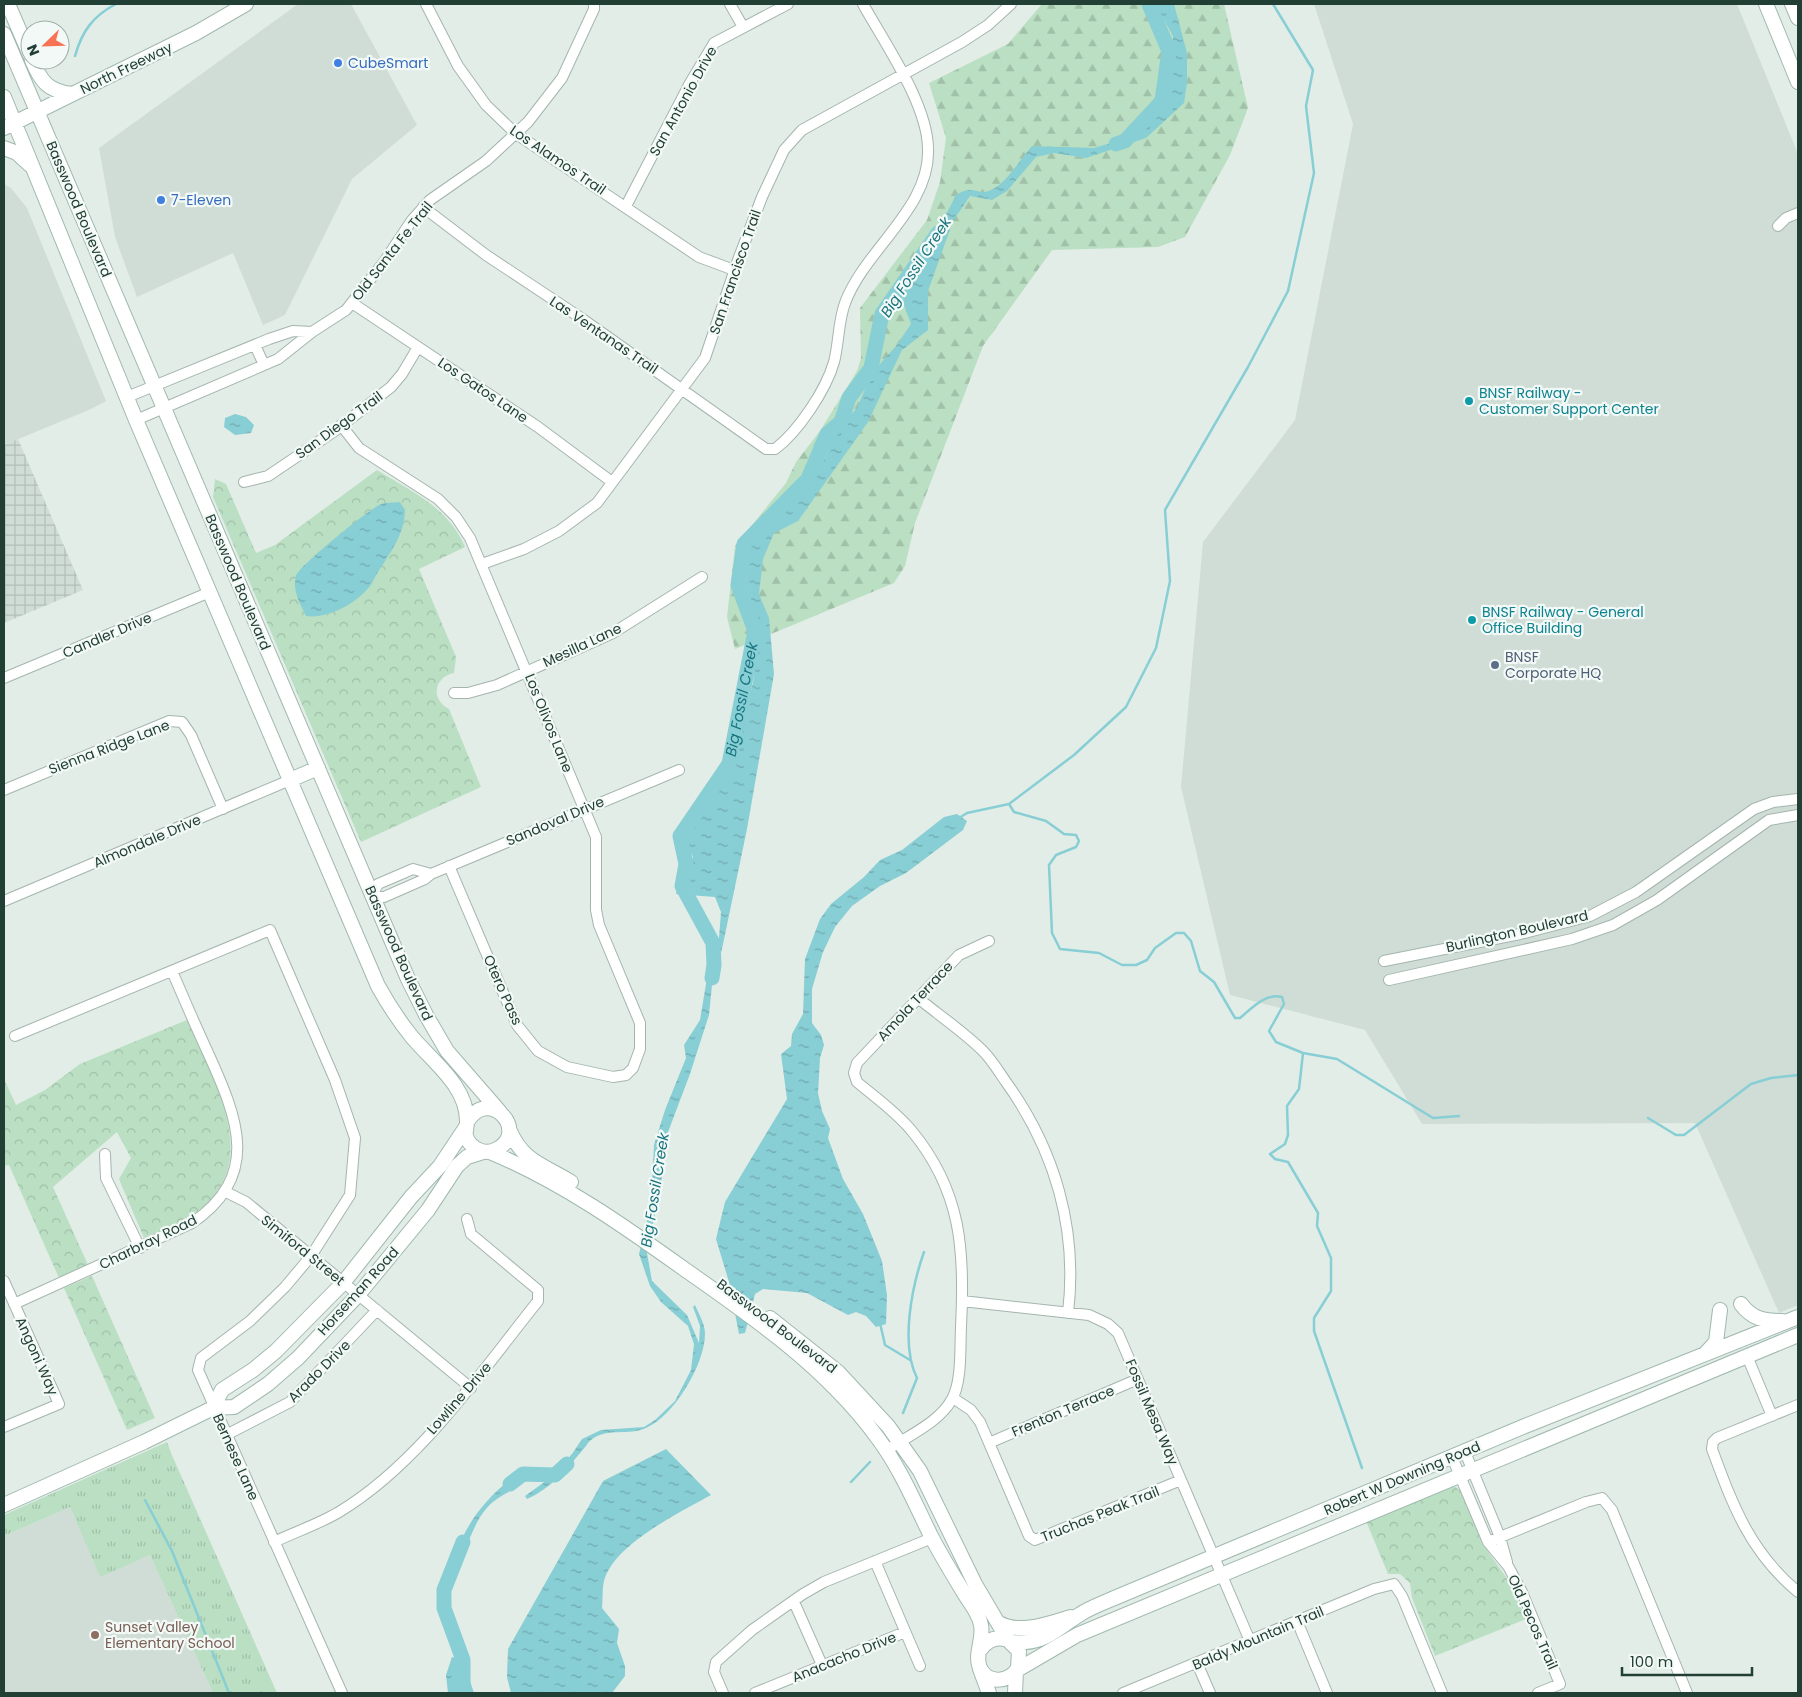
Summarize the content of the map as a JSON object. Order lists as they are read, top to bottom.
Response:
{
  "streets": {
    "main road": [
      "North Freeway",
      "Basswood Boulevard",
      "Horseman Road",
      "Robert W Downing Road"
    ],
    "street": [
      "San Antonio Drive",
      "Los Alamos Trail",
      "Old Santa Fe Trail",
      "San Francisco Trail",
      "Las Ventanas Trail",
      "Los Gatos Lane",
      "San Diego Trail",
      "Candler Drive",
      "Mesilla Lane",
      "Los Olivos Lane",
      "Sienna Ridge Lane",
      "Sandoval Drive",
      "Almondale Drive",
      "Burlington Boulevard",
      "Otero Pass",
      "Amola Terrace",
      "Charbray Road",
      "Simiford Street",
      "Angoni Way",
      "Arado Drive",
      "Lowline Drive",
      "Frenton Terrace",
      "Fossil Mesa Way",
      "Bernese Lane",
      "Truchas Peak Trail",
      "Old Pecos Trail",
      "Baldy Mountain Trail",
      "Anacacho Drive"
    ]
  },
  "crossings": [
    ["North Freeway", "Basswood Boulevard"],
    ["San Antonio Drive", "Los Alamos Trail"],
    ["Los Alamos Trail", "Old Santa Fe Trail"],
    ["Los Alamos Trail", "San Francisco Trail"],
    ["Basswood Boulevard", "Old Santa Fe Trail"],
    ["Basswood Boulevard", "Candler Drive"],
    ["Basswood Boulevard", "Sandoval Drive"],
    ["Basswood Boulevard", "Almondale Drive"],
    ["Basswood Boulevard", "Horseman Road"],
    ["Basswood Boulevard", "Robert W Downing Road"],
    ["Old Santa Fe Trail", "Las Ventanas Trail"],
    ["Old Santa Fe Trail", "Los Gatos Lane"],
    ["San Francisco Trail", "Las Ventanas Trail"],
    ["San Francisco Trail", "Los Gatos Lane"],
    ["San Francisco Trail", "Los Olivos Lane"],
    ["Los Gatos Lane", "San Diego Trail"],
    ["San Diego Trail", "Los Olivos Lane"],
    ["Mesilla Lane", "Los Olivos Lane"],
    ["Los Olivos Lane", "Sandoval Drive"],
    ["Los Olivos Lane", "Otero Pass"],
    ["Sienna Ridge Lane", "Almondale Drive"],
    ["Sandoval Drive", "Otero Pass"],
    ["Amola Terrace", "Fossil Mesa Way"],
    ["Charbray Road", "Simiford Street"],
    ["Charbray Road", "Angoni Way"],
    ["Simiford Street", "Horseman Road"],
    ["Simiford Street", "Arado Drive"],
    ["Simiford Street", "Lowline Drive"],
    ["Simiford Street", "Bernese Lane"],
    ["Horseman Road", "Bernese Lane"],
    ["Arado Drive", "Bernese Lane"],
    ["Lowline Drive", "Bernese Lane"],
    ["Frenton Terrace", "Fossil Mesa Way"],
    ["Frenton Terrace", "Truchas Peak Trail"],
    ["Fossil Mesa Way", "Robert W Downing Road"],
    ["Fossil Mesa Way", "Truchas Peak Trail"],
    ["Fossil Mesa Way", "Baldy Mountain Trail"],
    ["Robert W Downing Road", "Old Pecos Trail"]
  ],
  "water": ["Big Fossil Creek"],
  "places": [
    "CubeSmart",
    "7-Eleven",
    "BNSF Railway - Customer Support Center",
    "BNSF Railway - General Office Building",
    "BNSF Corporate HQ",
    "Sunset Valley Elementary School"
  ],
  "scale_bar": "100 m",
  "north": "bottom left"
}
